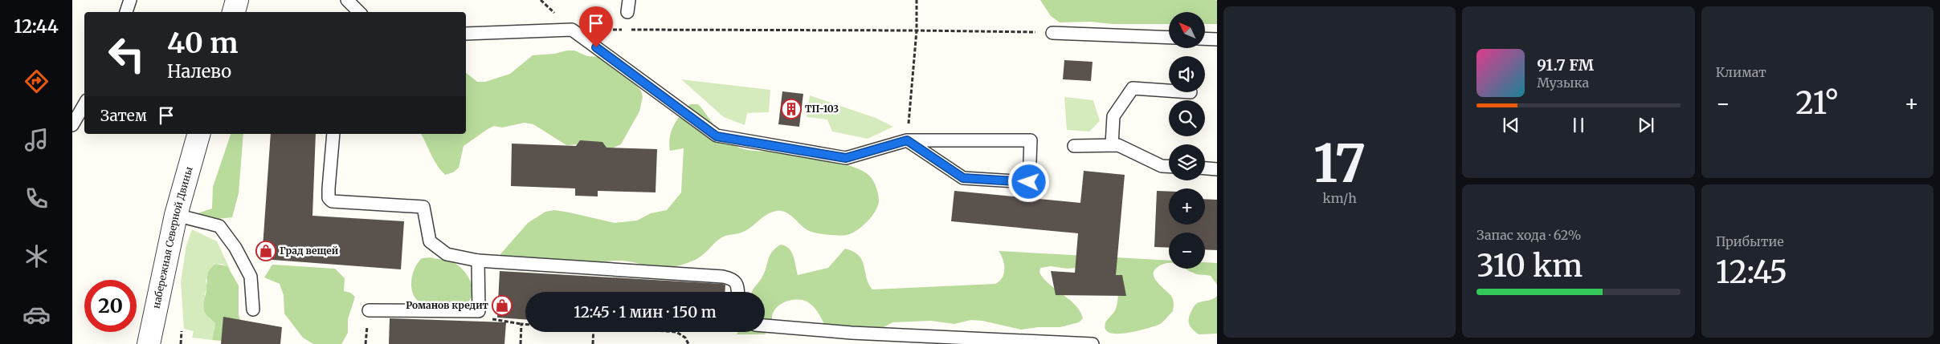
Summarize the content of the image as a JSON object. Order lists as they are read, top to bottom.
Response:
{
  "streets": {
    "street": ["набережная Северной Двины"]
  },
  "places": {
    "building": ["ТП-103"],
    "shop": ["Град вещей", "Романов кредит"]
  },
  "north": "top left",
  "page": {
    "tabs": "12:44",
    "tile": [
      ["17", "km/h"],
      "Климат",
      ["Запас хода · 62%", "310 km"],
      ["Прибытие", "12:45"]
    ],
    "map_buttons": ["+", "−"],
    "turn": ["40 m", "Налево"],
    "song": ["91.7 FM", "Музыка"],
    "heat": ["−", "21°", "+"],
    "then": "Затем",
    "limit": "20",
    "trip": "12:45 · 1 мин · 150 m"
  }
}
